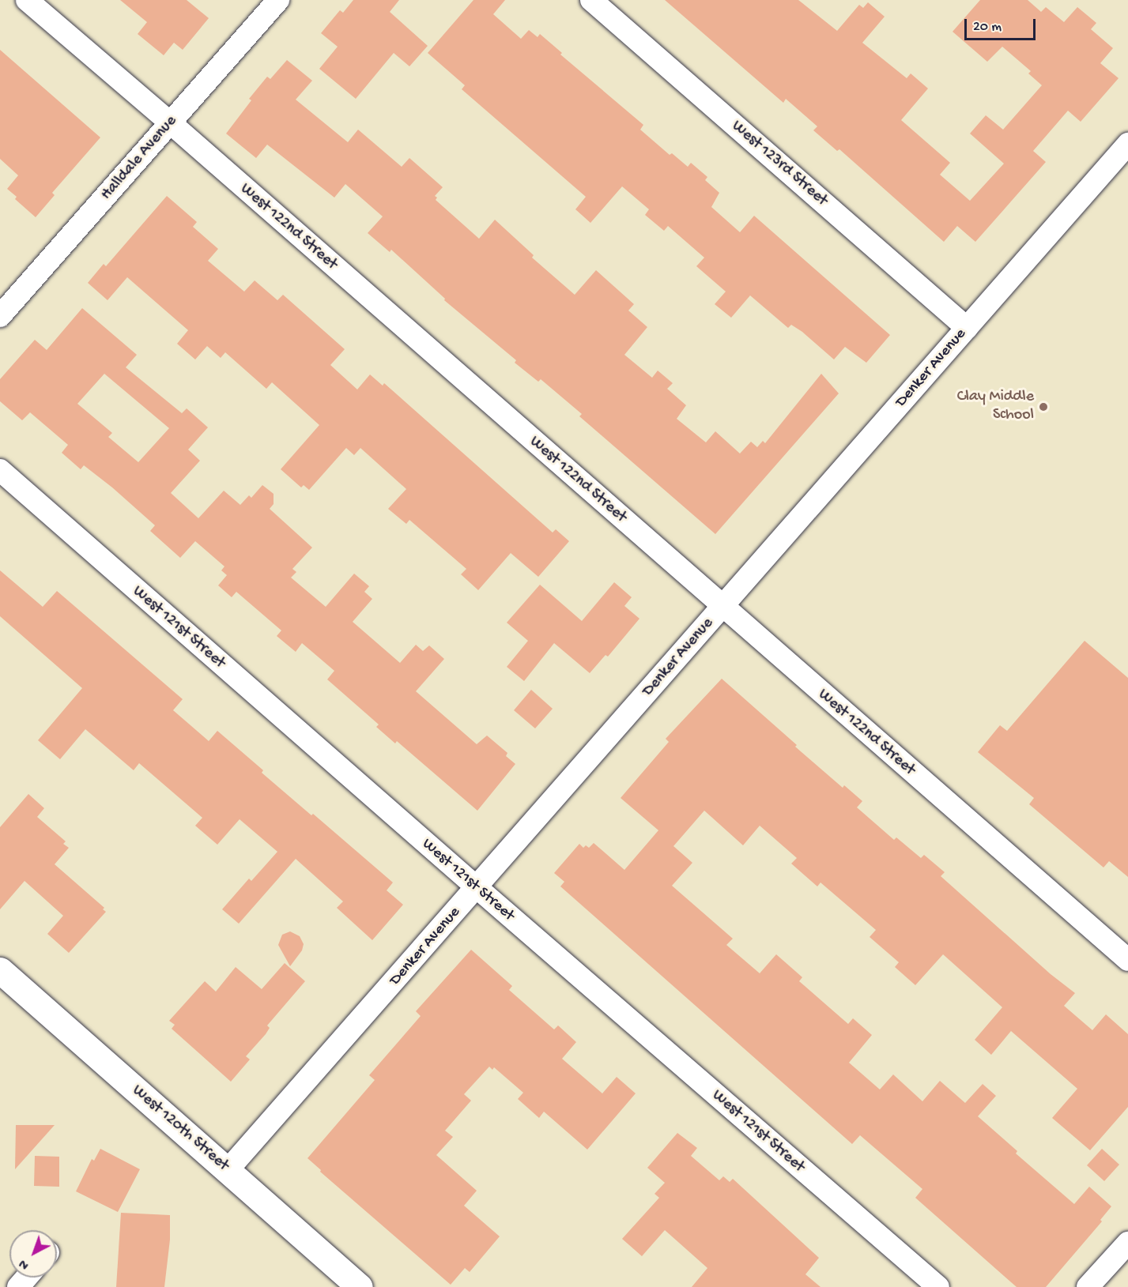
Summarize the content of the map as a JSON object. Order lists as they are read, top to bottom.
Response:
{
  "streets": {
    "street": [
      "Halldale Avenue",
      "West 123rd Street",
      "West 122nd Street",
      "Denker Avenue",
      "West 121st Street",
      "West 120th Street"
    ]
  },
  "crossings": [
    ["Halldale Avenue", "West 122nd Street"],
    ["West 123rd Street", "Denker Avenue"],
    ["West 122nd Street", "Denker Avenue"],
    ["Denker Avenue", "West 121st Street"],
    ["Denker Avenue", "West 120th Street"]
  ],
  "places": ["Clay Middle School"],
  "scale_bar": "20 m",
  "north": "bottom left"
}
